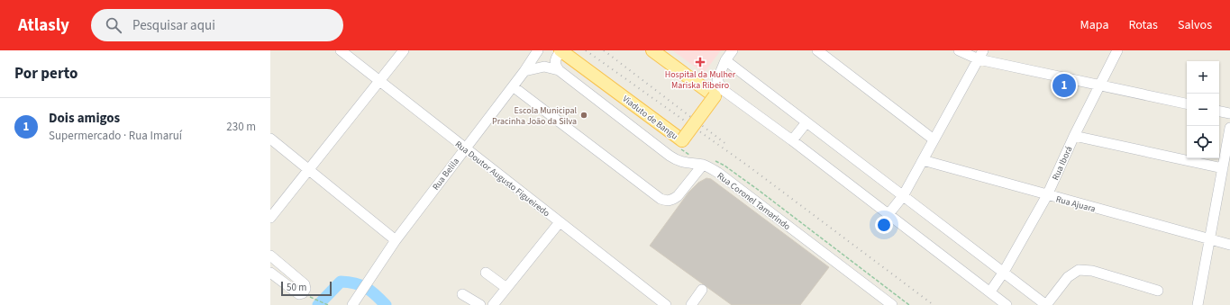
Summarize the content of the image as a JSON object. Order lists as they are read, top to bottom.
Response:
{
  "streets": {
    "main road": ["Viaduto de Bangu"],
    "street": [
      "Rua Iborá",
      "Rua Belila",
      "Rua Doutor Augusto Figueiredo",
      "Rua Coronel Tamarindo",
      "Rua Ajuara"
    ]
  },
  "crossings": [
    ["Rua Iborá", "Rua Ajuara"],
    ["Rua Belila", "Rua Doutor Augusto Figueiredo"],
    ["Rua Belila", "Rua Coronel Tamarindo"]
  ],
  "places": {
    "health": ["Hospital da Mulher Mariska Ribeiro"],
    "other": ["Escola Municipal Pracinha João da Silva"]
  },
  "scale_bar": "50 m",
  "page": {
    "header": "Atlasly",
    "search": "Pesquisar aqui",
    "nav": ["Mapa", "Rotas", "Salvos"],
    "heading": "Por perto",
    "map_buttons": ["+", "−"],
    "pins": "1",
    "list": [
      {
        "mark": "1",
        "name": "Dois amigos",
        "note": "Supermercado · Rua Imaruí",
        "value": "230 m"
      }
    ],
    "scale": "50 m"
  }
}
